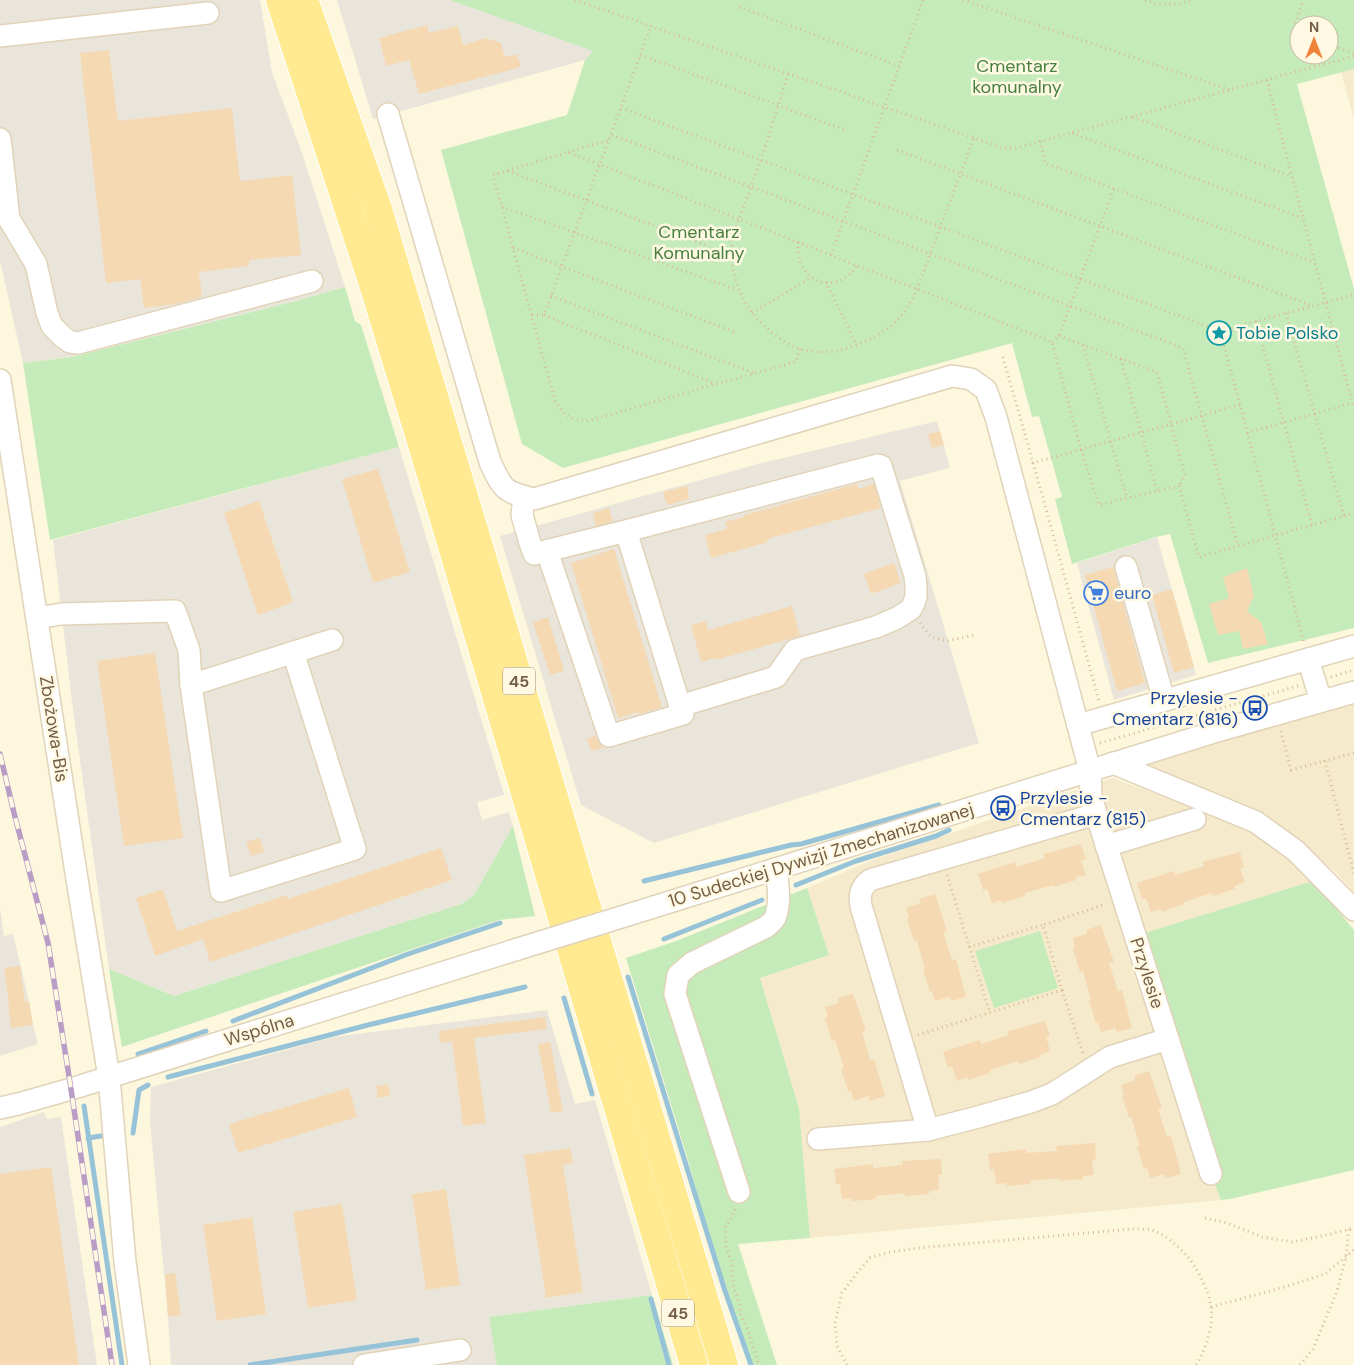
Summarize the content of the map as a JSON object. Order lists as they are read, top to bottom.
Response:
{
  "streets": {
    "main road": ["45"],
    "street": [
      "Zbożowa-Bis",
      "10 Sudeckiej Dywizji Zmechanizowanej",
      "Przylesie",
      "Wspólna"
    ]
  },
  "crossings": [
    ["Zbożowa-Bis", "Wspólna"],
    ["10 Sudeckiej Dywizji Zmechanizowanej", "Przylesie"],
    ["10 Sudeckiej Dywizji Zmechanizowanej", "Wspólna"]
  ],
  "parks": ["Cmentarz komunalny", "Cmentarz Komunalny"],
  "places": {
    "place": ["Tobie Polsko"],
    "supermarket": ["euro"],
    "bus stop": ["Przylesie - Cmentarz (816)", "Przylesie - Cmentarz (815)"]
  },
  "north": "top"
}
